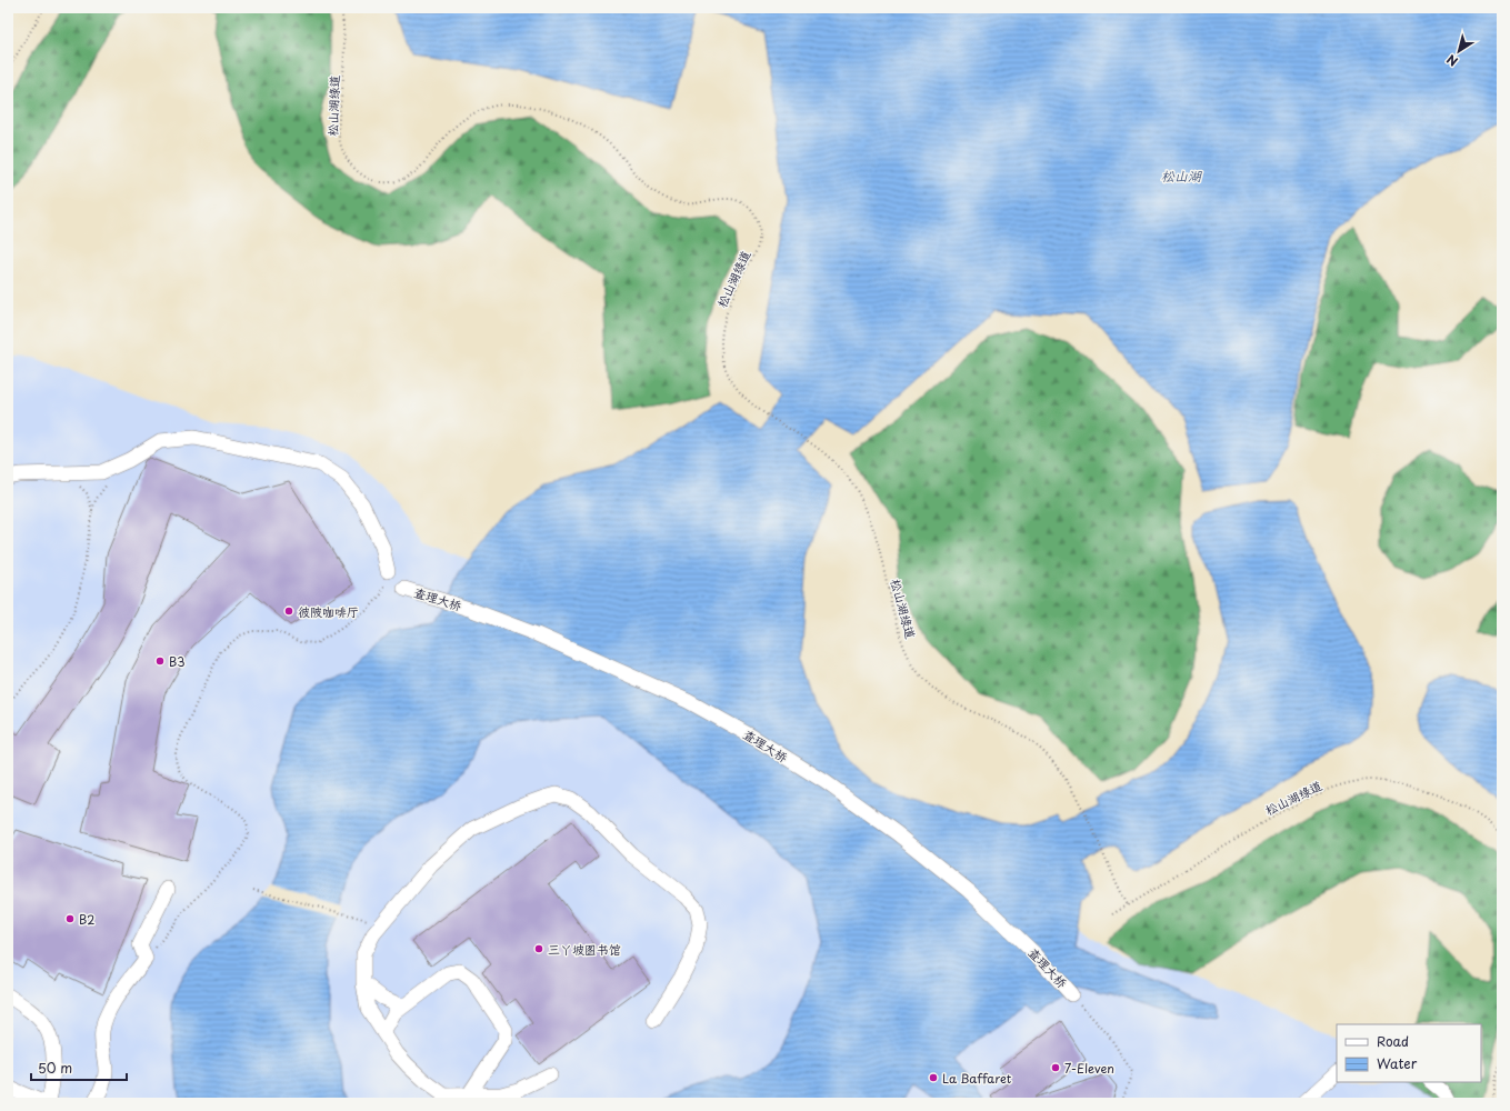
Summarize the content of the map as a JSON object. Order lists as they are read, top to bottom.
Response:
{
  "streets": {
    "street": ["查理大桥"],
    "path": ["松山湖绿道"]
  },
  "water": ["松山湖"],
  "places": [
    "彼陂咖啡厅",
    "B3",
    "B2",
    "三丫坡图书馆",
    "7-Eleven",
    "La Baffaret"
  ],
  "legend": ["Road", "Water"],
  "scale_bar": "50 m",
  "north": "bottom left"
}
